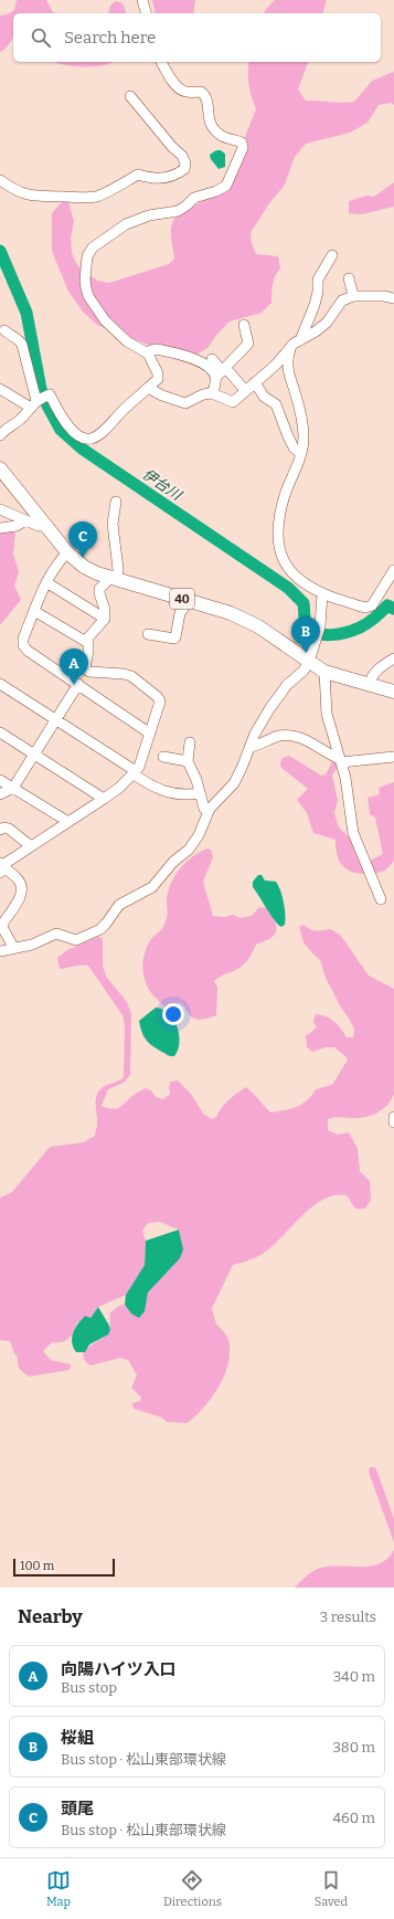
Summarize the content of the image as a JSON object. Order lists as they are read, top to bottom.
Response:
{
  "streets": {
    "main road": ["40"]
  },
  "water": ["伊台川"],
  "scale_bar": "100 m",
  "page": {
    "search": "Search here",
    "pins": ["C", "B", "A"],
    "scale": "100 m",
    "heading": ["Nearby", "3 results"],
    "list": [
      {
        "mark": "A",
        "name": "向陽ハイツ入口",
        "note": "Bus stop",
        "value": "340 m"
      },
      {
        "mark": "B",
        "name": "桜組",
        "note": "Bus stop · 松山東部環状線",
        "value": "380 m"
      },
      {
        "mark": "C",
        "name": "頭尾",
        "note": "Bus stop · 松山東部環状線",
        "value": "460 m"
      }
    ],
    "nav": ["Map", "Directions", "Saved"]
  }
}
